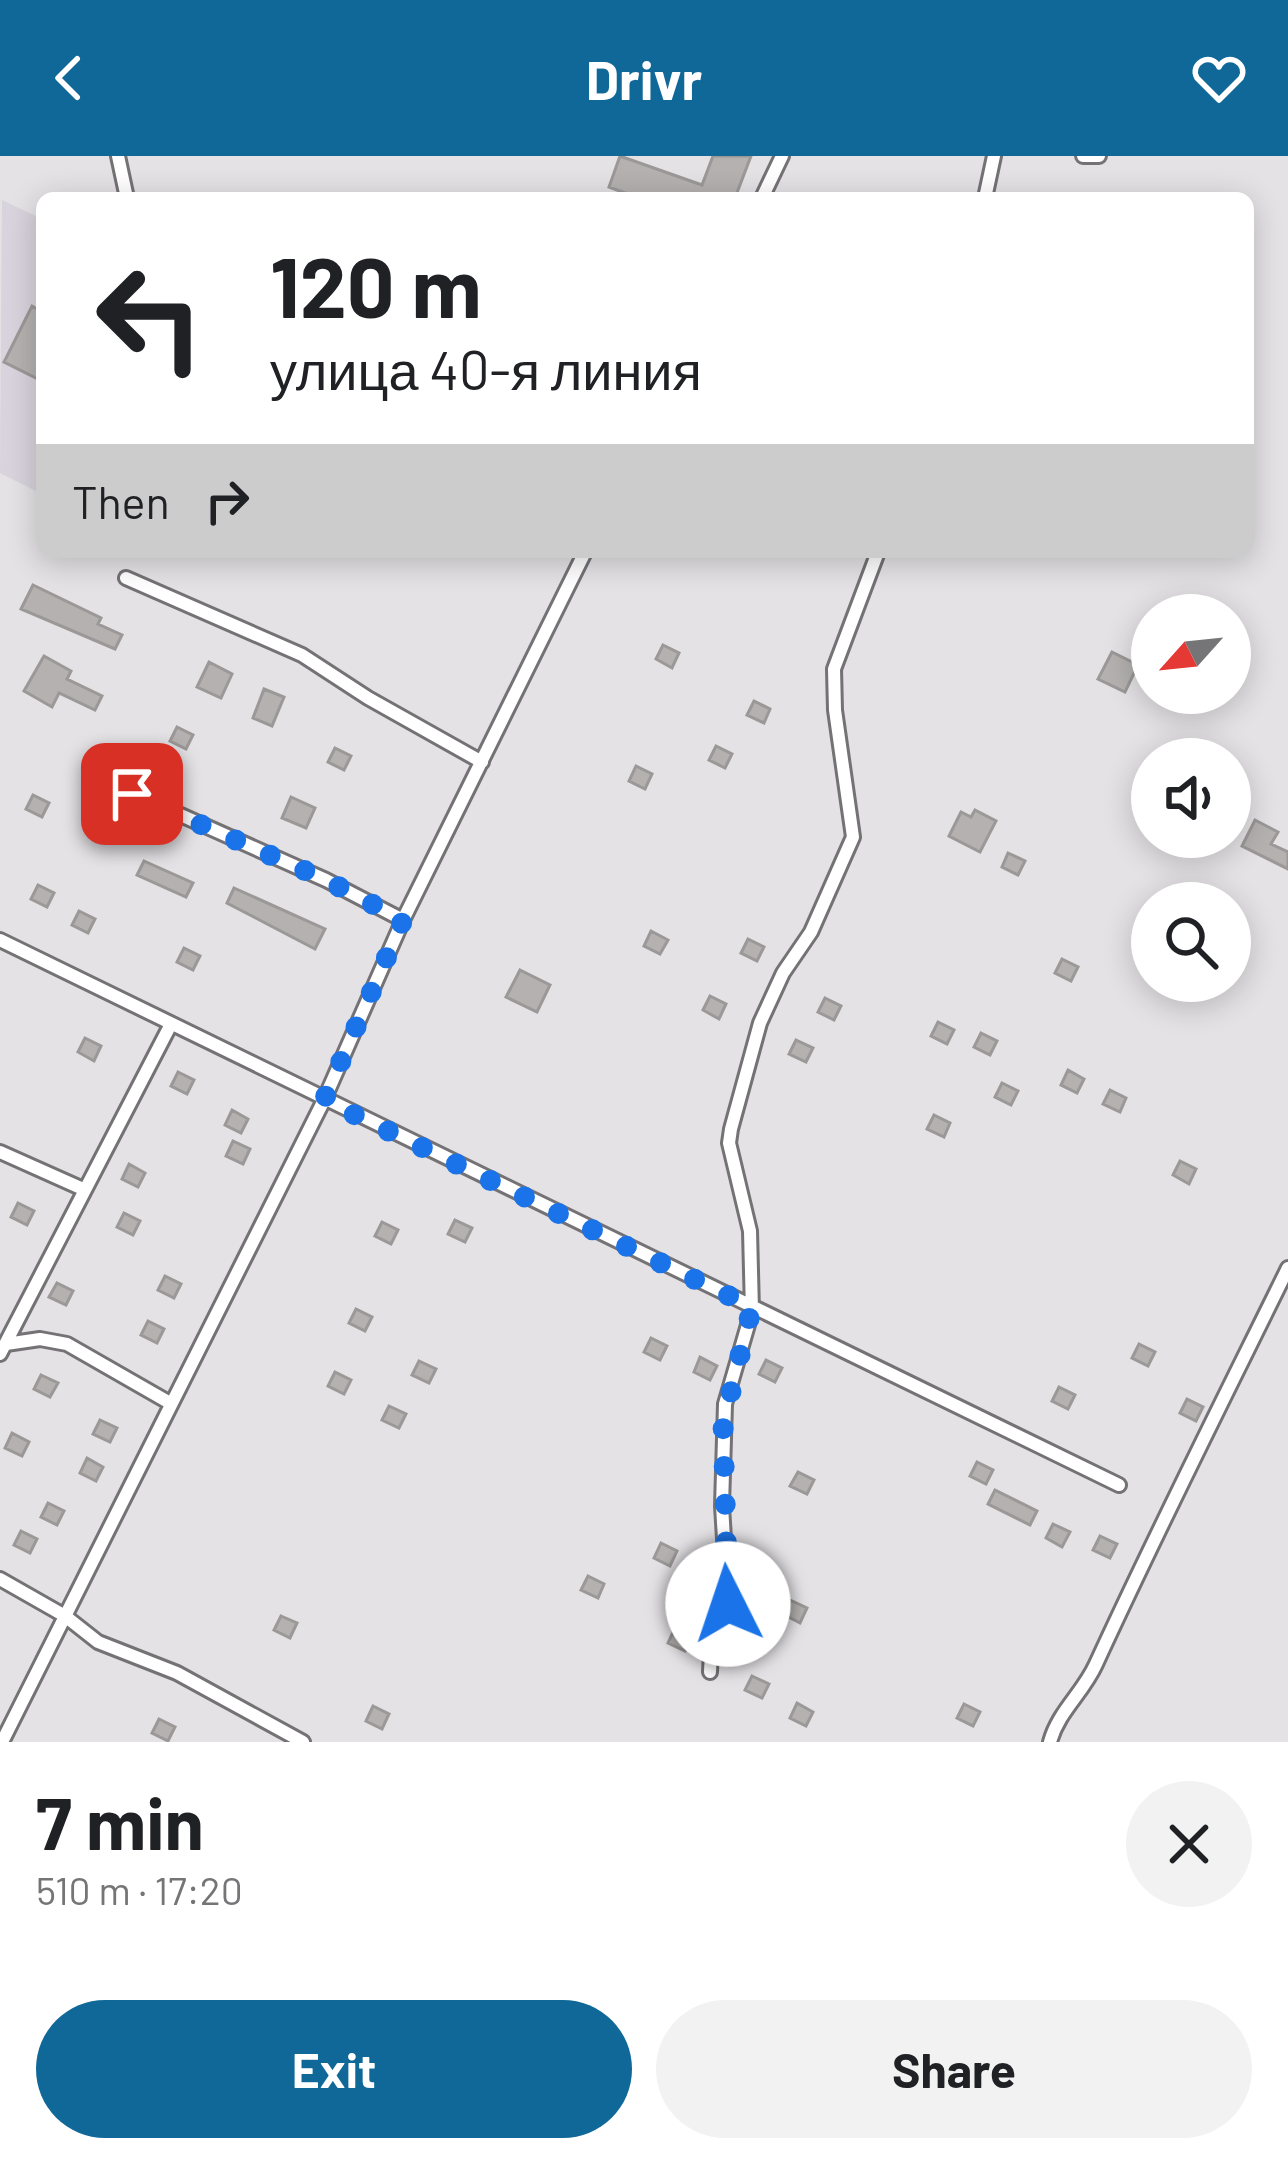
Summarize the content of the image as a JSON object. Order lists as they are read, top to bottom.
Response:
{
  "north": "bottom left",
  "page": {
    "header": "Drivr",
    "turn": ["120 m", "улица 40-я линия"],
    "then": "Then",
    "heading": ["7 min", "510 m · 17:20"],
    "buttons": ["Exit", "Share"]
  }
}
